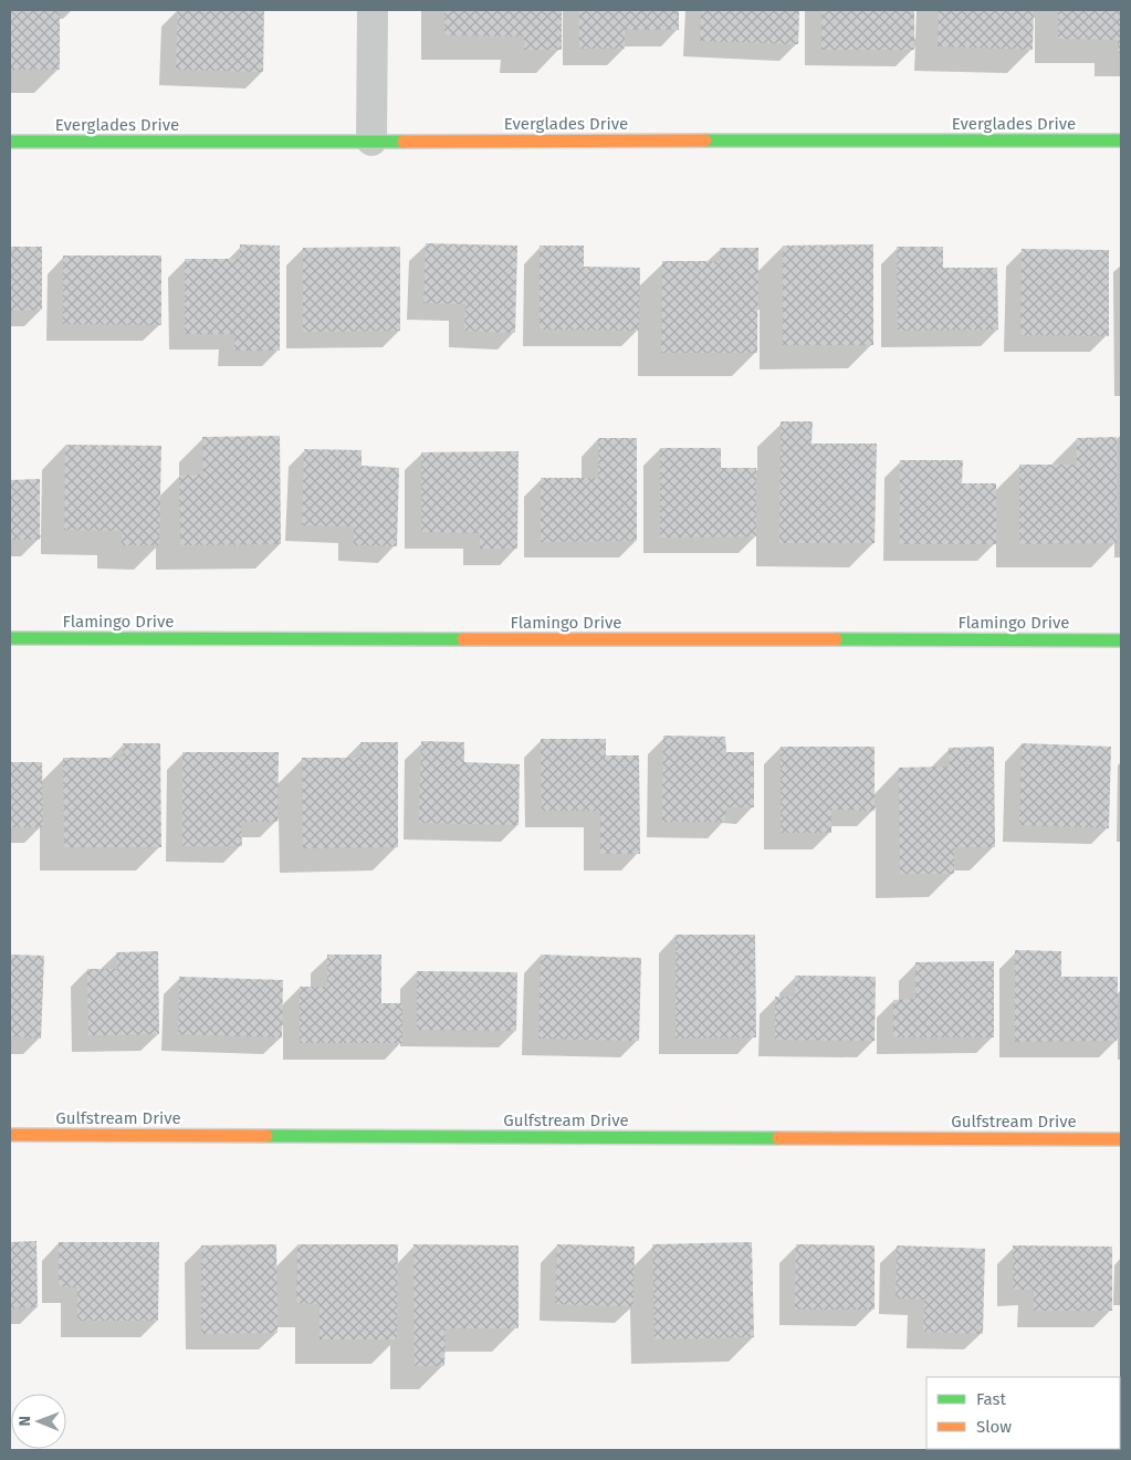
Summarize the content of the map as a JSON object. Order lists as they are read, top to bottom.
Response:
{
  "streets": {
    "street": ["Everglades Drive", "Flamingo Drive", "Gulfstream Drive"]
  },
  "legend": ["Fast", "Slow"],
  "north": "left"
}
